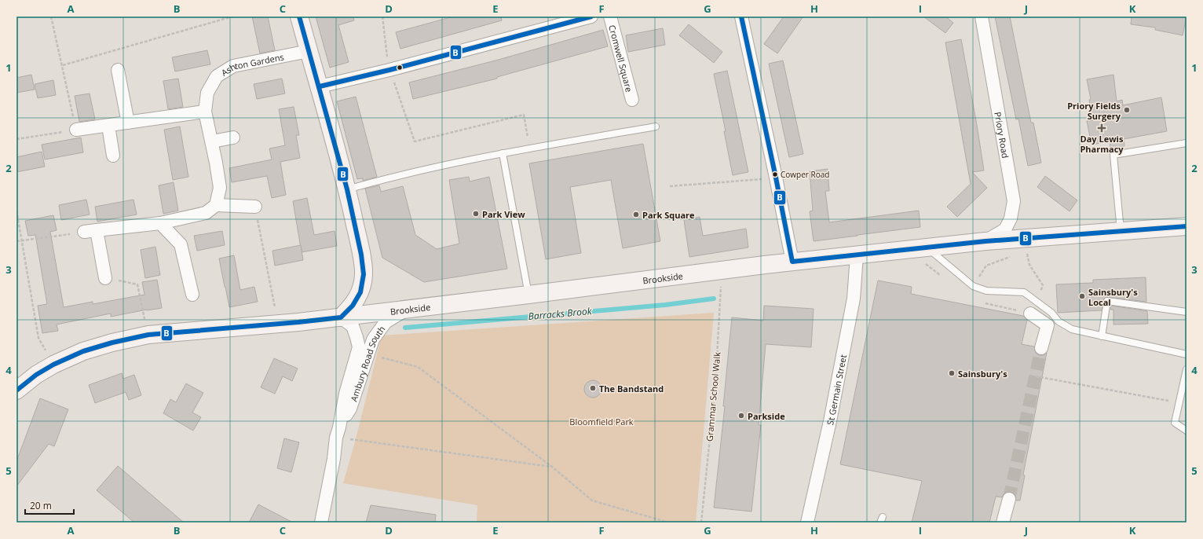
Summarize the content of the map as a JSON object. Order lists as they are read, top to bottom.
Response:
{
  "streets": {
    "main road": ["Brookside"],
    "street": [
      "Cromwell Square",
      "Ashton Gardens",
      "Priory Road",
      "Ambury Road South",
      "St Germain Street"
    ],
    "path": ["Grammar School Walk"]
  },
  "crossings": [
    ["Priory Road", "Brookside"],
    ["Brookside", "Ambury Road South"],
    ["Brookside", "St Germain Street"],
    ["Brookside", "Grammar School Walk"]
  ],
  "water": ["Barracks Brook"],
  "parks": ["Bloomfield Park"],
  "places": {
    "other": [
      "Priory Fields Surgery",
      "Cowper Road",
      "Park View",
      "Park Square",
      "Sainsbury's Local",
      "Sainsbury's",
      "The Bandstand",
      "Parkside"
    ],
    "health": ["Day Lewis Pharmacy"]
  },
  "lines": ["transit line B"],
  "scale_bar": "20 m",
  "grid": {
    "columns": [
      "A",
      "B",
      "C",
      "D",
      "E",
      "F",
      "G",
      "H",
      "I",
      "J",
      "K"
    ],
    "rows": [
      "1",
      "2",
      "3",
      "4",
      "5"
    ]
  }
}
